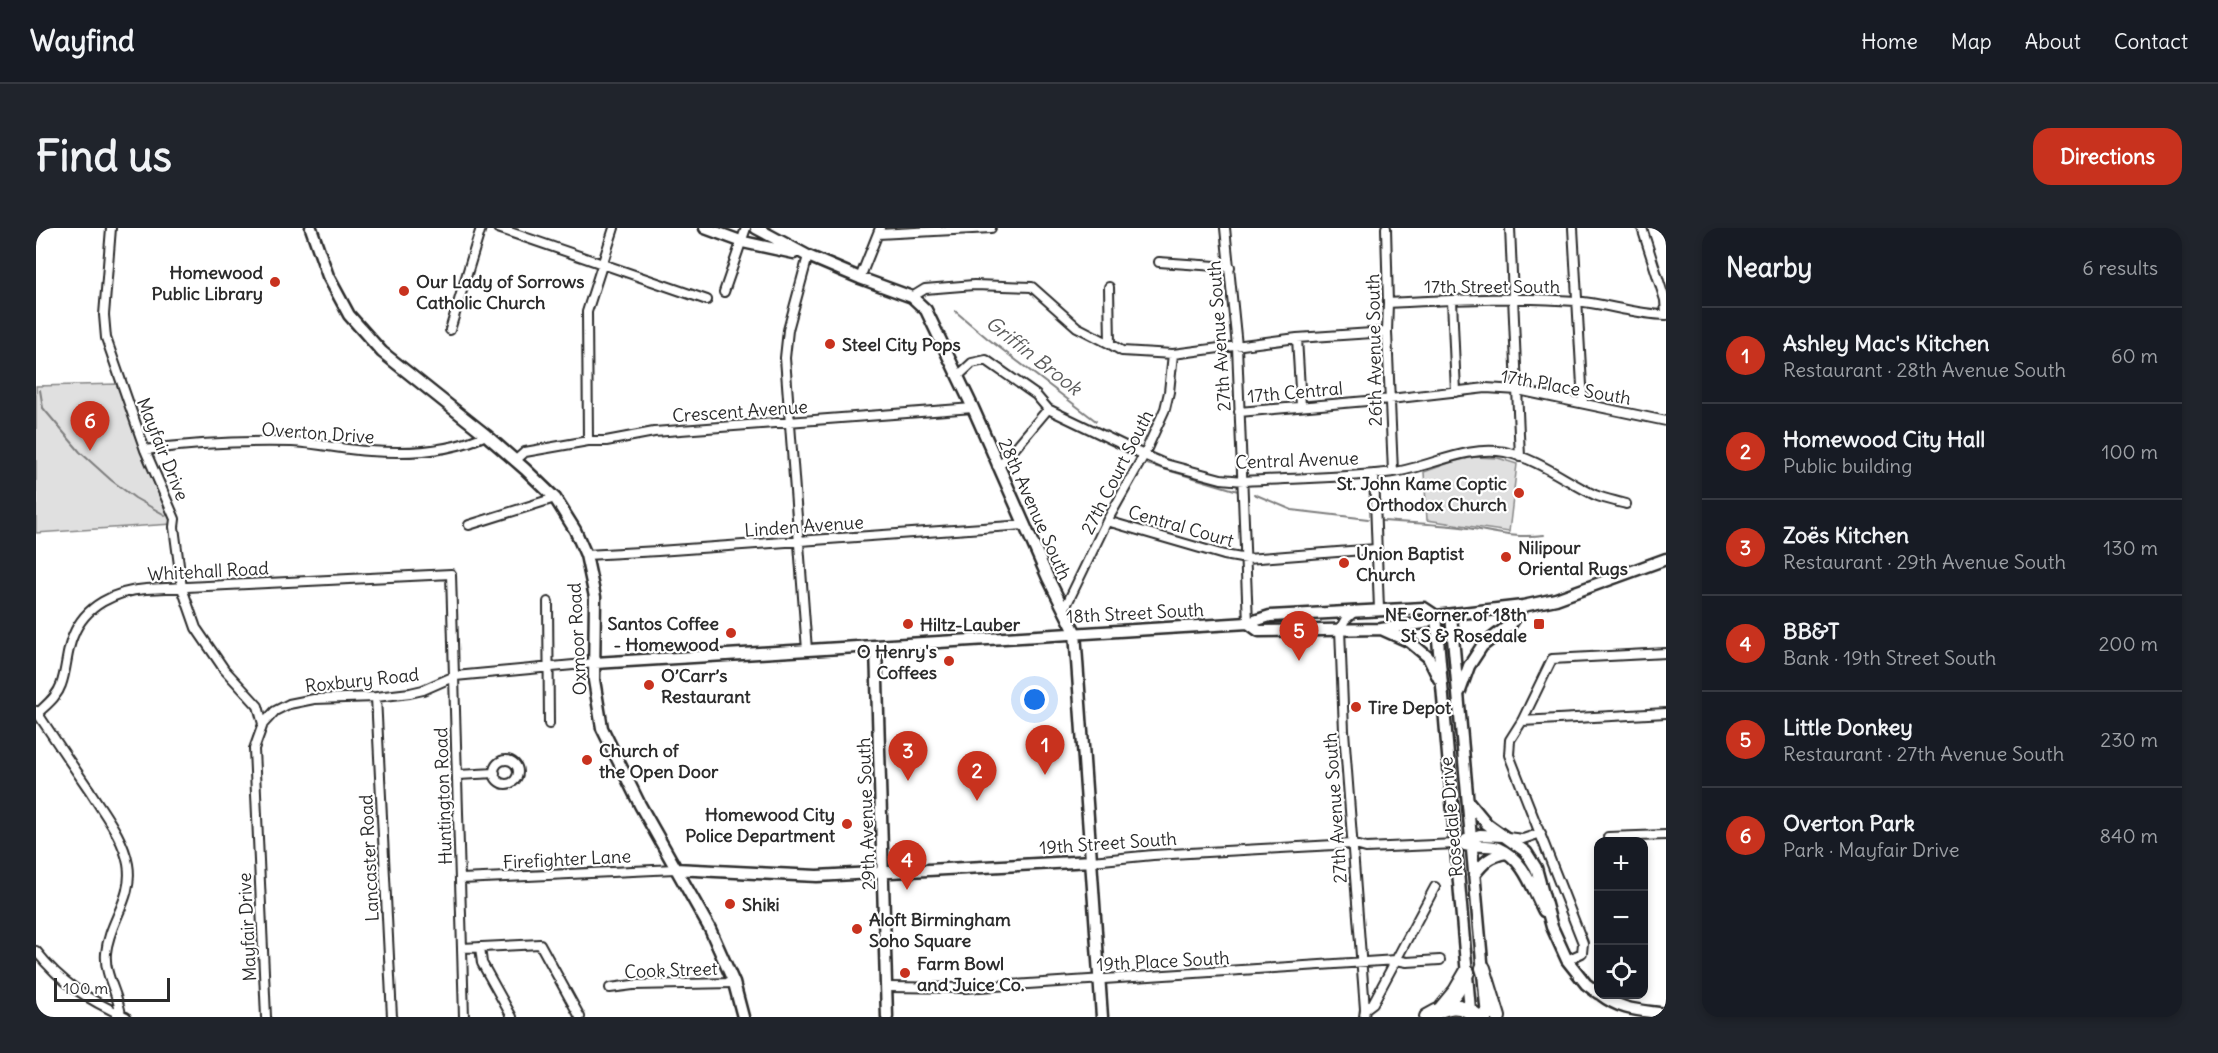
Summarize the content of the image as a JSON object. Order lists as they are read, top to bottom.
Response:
{
  "streets": {
    "main road": [
      "28th Avenue South",
      "18th Street South",
      "Oxmoor Road",
      "29th Avenue South",
      "Rosedale Drive",
      "19th Street South"
    ],
    "street": [
      "17th Street South",
      "27th Avenue South",
      "26th Avenue South",
      "17th Place South",
      "17th Central",
      "Crescent Avenue",
      "Overton Drive",
      "Mayfair Drive",
      "Central Avenue",
      "27th Court South",
      "Linden Avenue",
      "Central Court",
      "Whitehall Road",
      "Roxbury Road",
      "Huntington Road",
      "Lancaster Road",
      "Firefighter Lane",
      "19th Place South",
      "Cook Street"
    ]
  },
  "crossings": [
    ["17th Street South", "26th Avenue South"],
    ["27th Avenue South", "17th Central"],
    ["27th Avenue South", "Central Avenue"],
    ["27th Avenue South", "Central Court"],
    ["27th Avenue South", "18th Street South"],
    ["27th Avenue South", "19th Street South"],
    ["27th Avenue South", "19th Place South"],
    ["26th Avenue South", "17th Place South"],
    ["26th Avenue South", "17th Central"],
    ["26th Avenue South", "Central Avenue"],
    ["17th Place South", "17th Central"],
    ["Crescent Avenue", "28th Avenue South"],
    ["Crescent Avenue", "Oxmoor Road"],
    ["Overton Drive", "Mayfair Drive"],
    ["Overton Drive", "Oxmoor Road"],
    ["Mayfair Drive", "Whitehall Road"],
    ["Mayfair Drive", "Roxbury Road"],
    ["Central Avenue", "27th Court South"],
    ["Central Avenue", "28th Avenue South"],
    ["27th Court South", "28th Avenue South"],
    ["27th Court South", "Central Court"],
    ["28th Avenue South", "Linden Avenue"],
    ["28th Avenue South", "18th Street South"],
    ["28th Avenue South", "19th Street South"],
    ["28th Avenue South", "19th Place South"],
    ["Linden Avenue", "Oxmoor Road"],
    ["Whitehall Road", "Huntington Road"],
    ["18th Street South", "Oxmoor Road"],
    ["18th Street South", "Roxbury Road"],
    ["18th Street South", "29th Avenue South"],
    ["18th Street South", "Rosedale Drive"],
    ["Oxmoor Road", "Roxbury Road"],
    ["Oxmoor Road", "19th Street South"],
    ["Oxmoor Road", "Firefighter Lane"],
    ["Oxmoor Road", "Cook Street"],
    ["Roxbury Road", "Huntington Road"],
    ["Roxbury Road", "Lancaster Road"],
    ["Huntington Road", "Firefighter Lane"],
    ["29th Avenue South", "19th Street South"],
    ["29th Avenue South", "19th Place South"],
    ["Rosedale Drive", "19th Street South"],
    ["19th Street South", "Firefighter Lane"]
  ],
  "water": ["Griffin Brook"],
  "places": {
    "other": [
      "Homewood Public Library",
      "Our Lady of Sorrows Catholic Church",
      "Steel City Pops",
      "St. John Kame Coptic Orthodox Church",
      "Nilipour Oriental Rugs",
      "Union Baptist Church",
      "Hiltz-Lauber",
      "Santos Coffee - Homewood",
      "O Henry's Coffees",
      "O’Carr’s Restaurant",
      "Tire Depot",
      "Church of the Open Door",
      "Homewood City Police Department",
      "Shiki",
      "Aloft Birmingham Soho Square",
      "Farm Bowl and Juice Co."
    ],
    "transit": ["NE Corner of 18th St S & Rosedale"]
  },
  "scale_bar": "100 m",
  "page": {
    "header": "Wayfind",
    "nav": [
      "Home",
      "Map",
      "About",
      "Contact"
    ],
    "buttons": "Directions",
    "title": "Find us",
    "heading": ["Nearby", "6 results"],
    "list": [
      {
        "mark": "1",
        "name": "Ashley Mac's Kitchen",
        "note": "Restaurant · 28th Avenue South",
        "value": "60 m"
      },
      {
        "mark": "2",
        "name": "Homewood City Hall",
        "note": "Public building",
        "value": "100 m"
      },
      {
        "mark": "3",
        "name": "Zoës Kitchen",
        "note": "Restaurant · 29th Avenue South",
        "value": "130 m"
      },
      {
        "mark": "4",
        "name": "BB&T",
        "note": "Bank · 19th Street South",
        "value": "200 m"
      },
      {
        "mark": "5",
        "name": "Little Donkey",
        "note": "Restaurant · 27th Avenue South",
        "value": "230 m"
      },
      {
        "mark": "6",
        "name": "Overton Park",
        "note": "Park · Mayfair Drive",
        "value": "840 m"
      }
    ],
    "pins": [
      "6",
      "5",
      "1",
      "3",
      "2",
      "4"
    ],
    "map_buttons": ["+", "−"],
    "scale": "100 m"
  }
}
